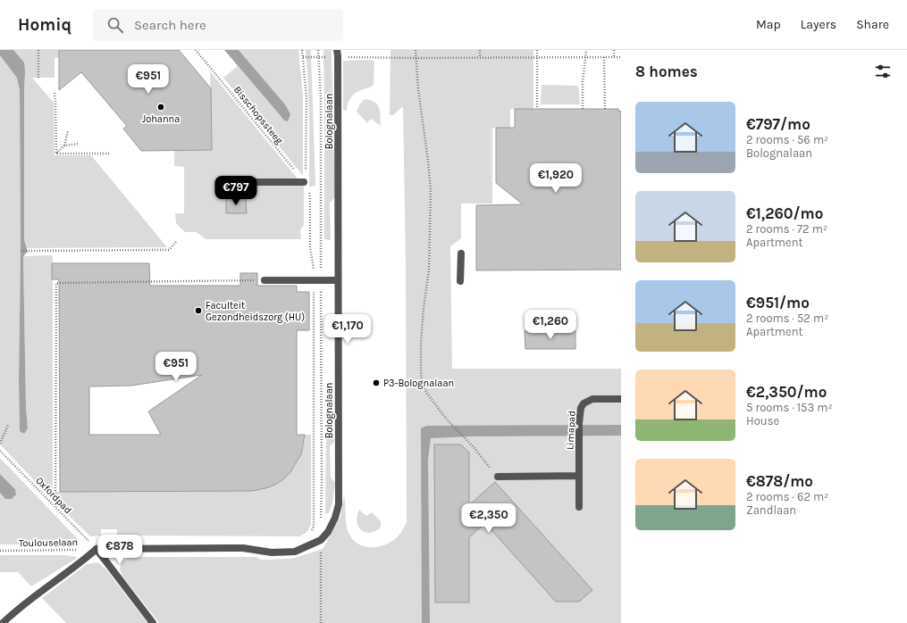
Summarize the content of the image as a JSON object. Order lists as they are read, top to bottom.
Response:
{
  "streets": {
    "street": ["Bolognalaan", "Limapad"],
    "path": ["Bisschopssteeg", "Oxfordpad", "Toulouselaan"]
  },
  "crossings": [
    ["Oxfordpad", "Toulouselaan"]
  ],
  "places": ["Johanna", "Faculteit Gezondheidszorg (HU)", "P3-Bolognalaan"],
  "page": {
    "header": "Homiq",
    "search": "Search here",
    "nav": ["Map", "Layers", "Share"],
    "heading": "8 homes",
    "price": [
      "€951",
      "€1,920",
      "€797",
      "€1,260",
      "€1,170",
      "€951",
      "€2,350",
      "€878"
    ],
    "list": [
      {
        "name": "€797/mo",
        "note": "2 rooms · 56 m² · Bolognalaan"
      },
      {
        "name": "€1,260/mo",
        "note": "2 rooms · 72 m² · Apartment"
      },
      {
        "name": "€951/mo",
        "note": "2 rooms · 52 m² · Apartment"
      },
      {
        "name": "€2,350/mo",
        "note": "5 rooms · 153 m² · House"
      },
      {
        "name": "€878/mo",
        "note": "2 rooms · 62 m² · Zandlaan"
      }
    ]
  }
}
